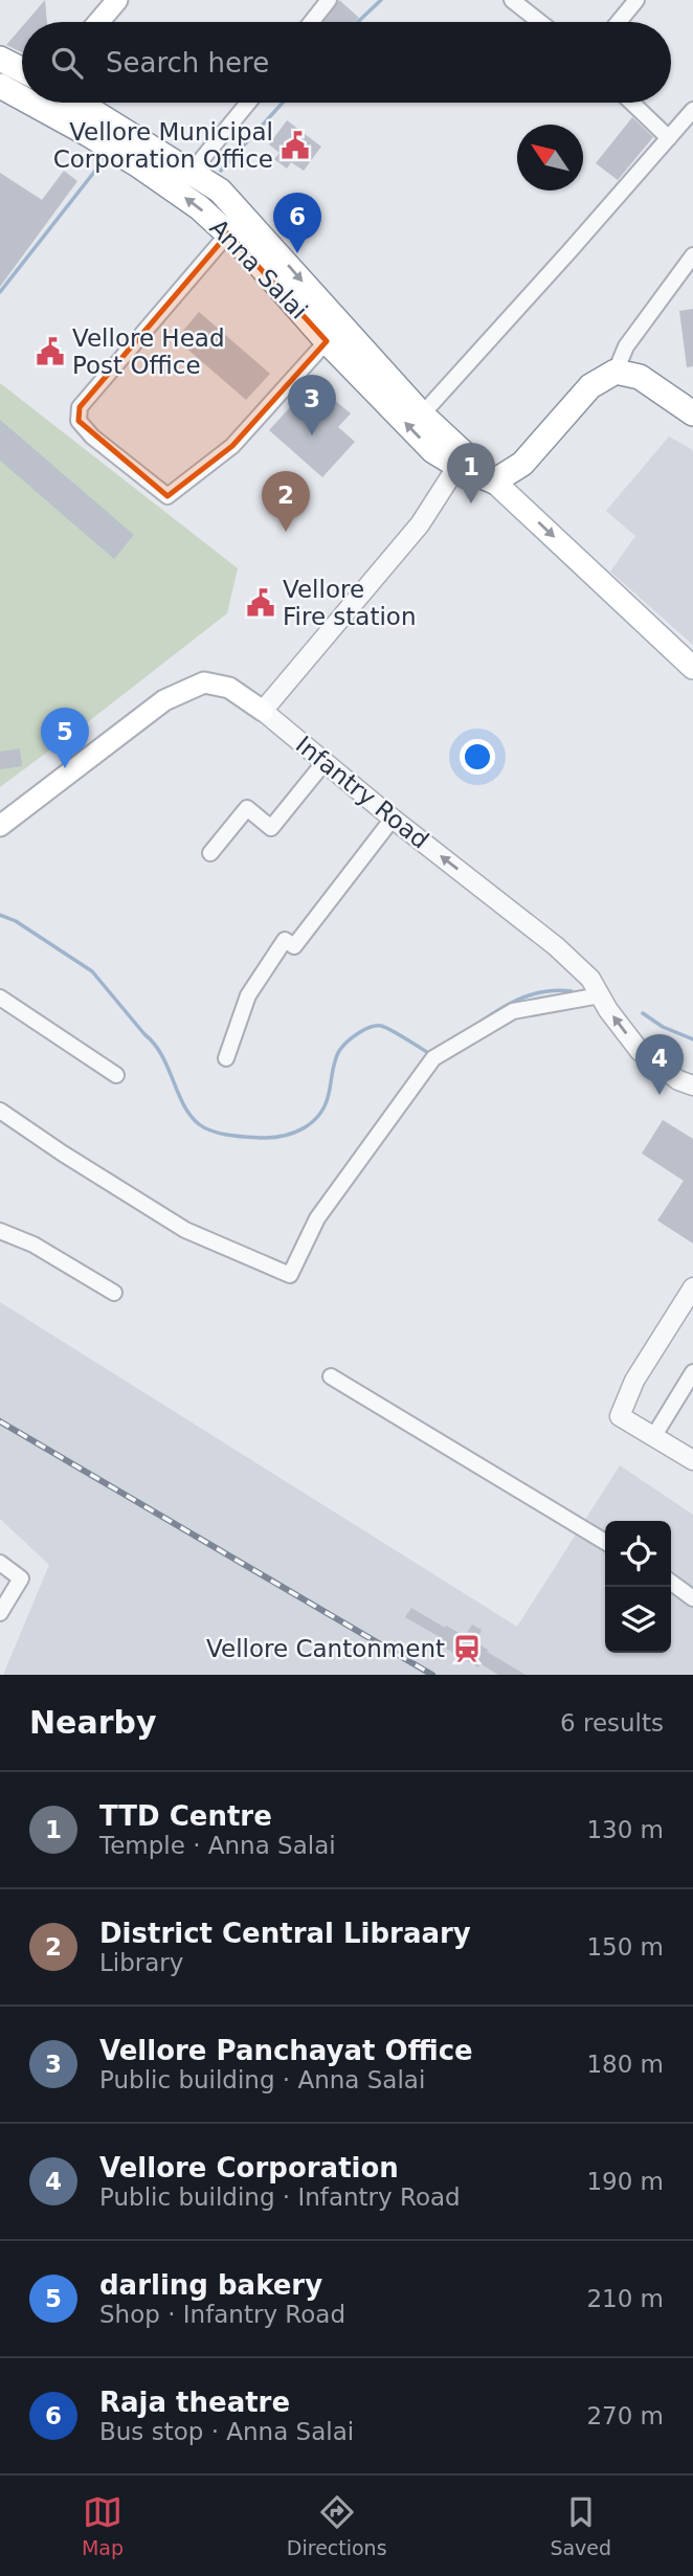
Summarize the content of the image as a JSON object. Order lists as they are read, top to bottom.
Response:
{
  "streets": {
    "highway": ["Anna Salai"],
    "main road": ["Infantry Road"]
  },
  "one_way": ["Infantry Road"],
  "places": {
    "public building": ["Vellore Municipal Corporation Office", "Vellore Head Post Office", "Vellore Fire station"],
    "station": ["Vellore Cantonment"]
  },
  "north": "top left",
  "page": {
    "search": "Search here",
    "pins": [
      "6",
      "3",
      "1",
      "2",
      "5",
      "4"
    ],
    "heading": ["Nearby", "6 results"],
    "list": [
      {
        "mark": "1",
        "name": "TTD Centre",
        "note": "Temple · Anna Salai",
        "value": "130 m"
      },
      {
        "mark": "2",
        "name": "District Central Libraary",
        "note": "Library",
        "value": "150 m"
      },
      {
        "mark": "3",
        "name": "Vellore Panchayat Office",
        "note": "Public building · Anna Salai",
        "value": "180 m"
      },
      {
        "mark": "4",
        "name": "Vellore Corporation",
        "note": "Public building · Infantry Road",
        "value": "190 m"
      },
      {
        "mark": "5",
        "name": "darling bakery",
        "note": "Shop · Infantry Road",
        "value": "210 m"
      },
      {
        "mark": "6",
        "name": "Raja theatre",
        "note": "Bus stop · Anna Salai",
        "value": "270 m"
      }
    ],
    "nav": ["Map", "Directions", "Saved"]
  }
}
